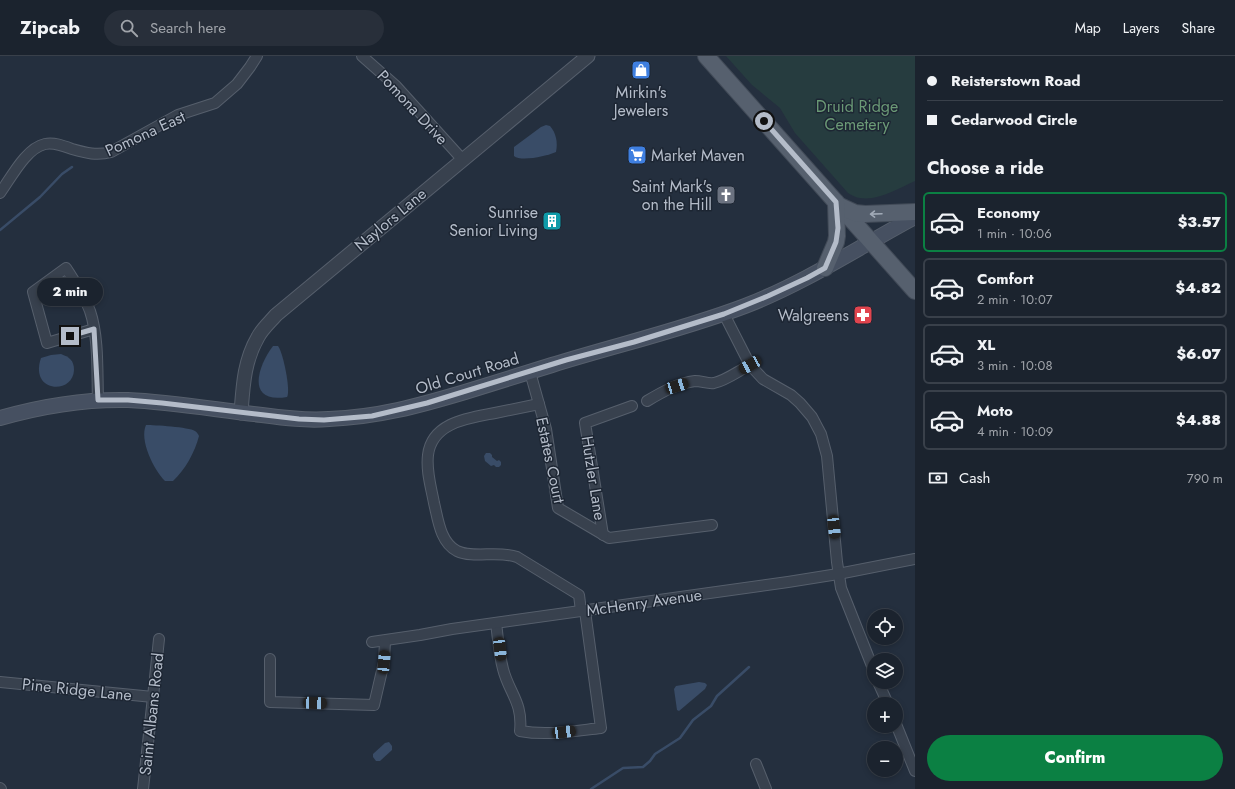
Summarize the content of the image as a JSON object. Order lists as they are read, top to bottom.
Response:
{
  "streets": {
    "main road": ["Old Court Road"],
    "street": [
      "Pomona Drive",
      "Pomona East",
      "Naylors Lane",
      "Estates Court",
      "Hutzler Lane",
      "McHenry Avenue",
      "Pine Ridge Lane",
      "Saint Albans Road"
    ]
  },
  "crossings": [
    ["Pomona Drive", "Naylors Lane"],
    ["Naylors Lane", "Old Court Road"],
    ["Old Court Road", "Estates Court"],
    ["Estates Court", "Hutzler Lane"],
    ["Pine Ridge Lane", "Saint Albans Road"]
  ],
  "parks": ["Druid Ridge Cemetery"],
  "places": {
    "shop": ["Mirkin's Jewelers"],
    "supermarket": ["Market Maven"],
    "church": ["Saint Mark's on the Hill"],
    "building": ["Sunrise Senior Living"],
    "pharmacy": ["Walgreens"]
  },
  "page": {
    "header": "Zipcab",
    "search": "Search here",
    "nav": ["Map", "Layers", "Share"],
    "banner": ["Reisterstown Road", "Cedarwood Circle"],
    "heading": "Choose a ride",
    "list": [
      {
        "name": "Economy",
        "note": "1 min · 10:06",
        "value": "$3.57"
      },
      {
        "name": "Comfort",
        "note": "2 min · 10:07",
        "value": "$4.82"
      },
      {
        "name": "XL",
        "note": "3 min · 10:08",
        "value": "$6.07"
      },
      {
        "name": "Moto",
        "note": "4 min · 10:09",
        "value": "$4.88"
      }
    ],
    "bubble": "2 min",
    "pay": ["Cash", "790 m"],
    "map_buttons": ["+", "−"],
    "buttons": "Confirm"
  }
}
